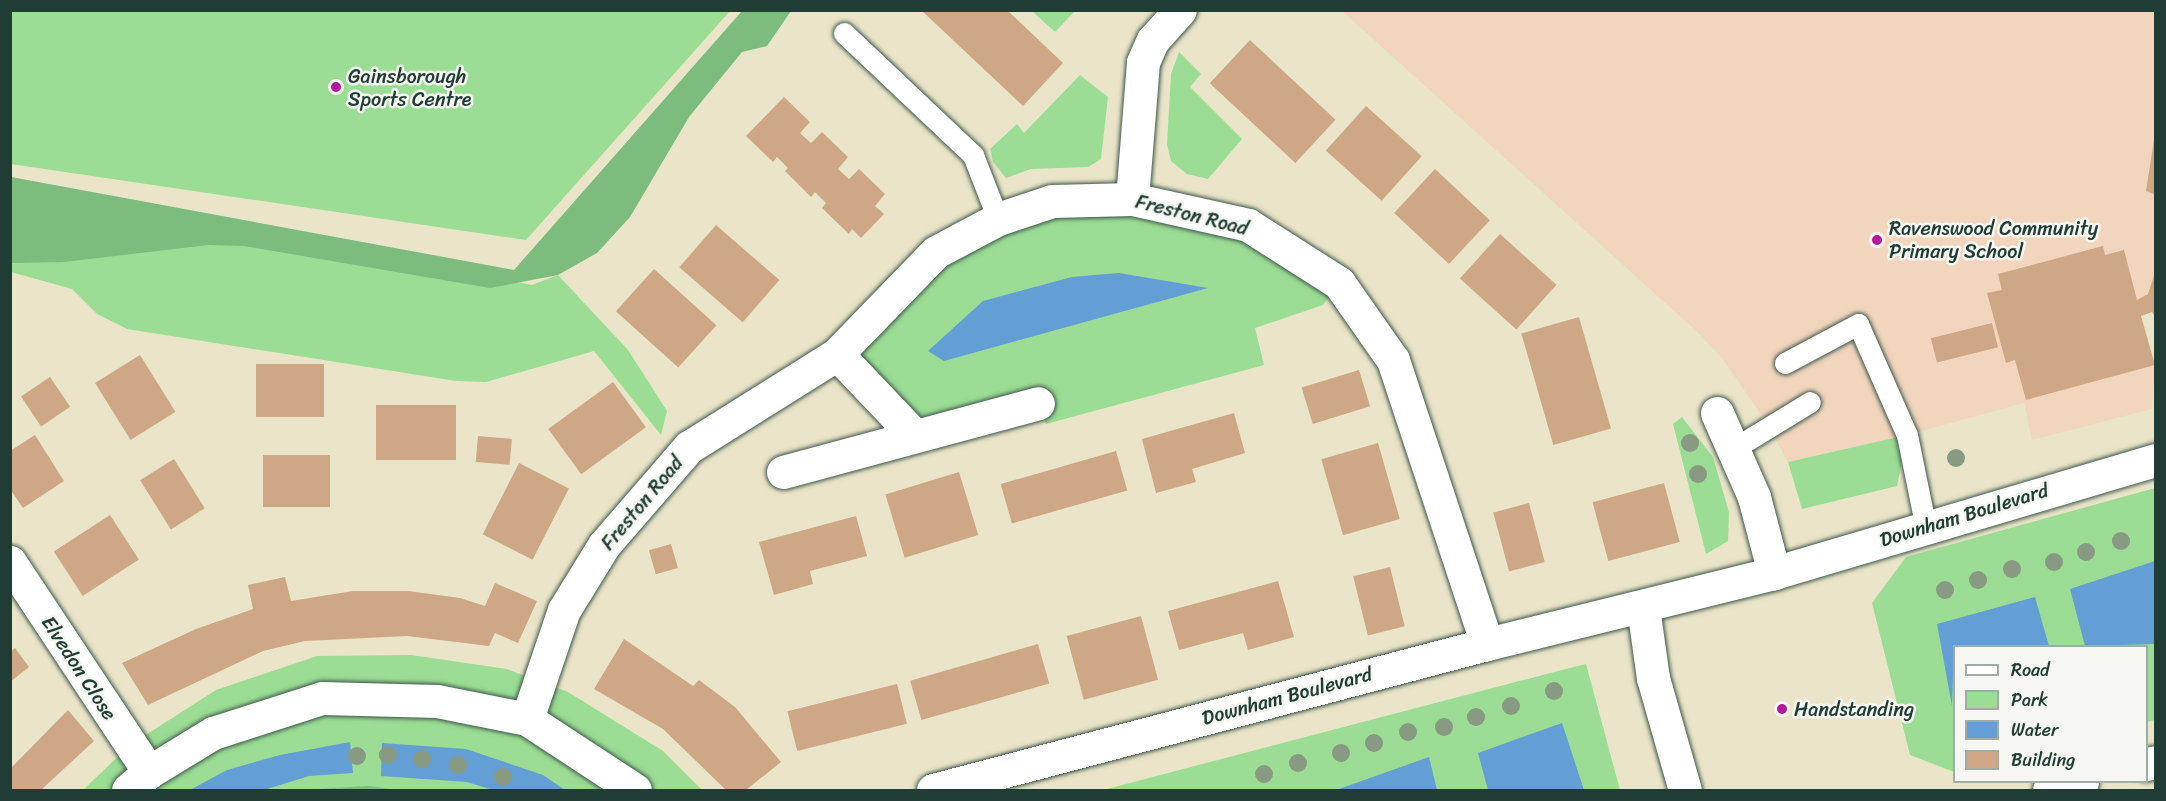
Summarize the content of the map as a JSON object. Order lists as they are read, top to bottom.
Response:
{
  "streets": {
    "street": ["Freston Road", "Downham Boulevard", "Elvedon Close"]
  },
  "crossings": [
    ["Freston Road", "Downham Boulevard"]
  ],
  "places": ["Gainsborough Sports Centre", "Ravenswood Community Primary School", "Handstanding"],
  "legend": [
    "Road",
    "Park",
    "Water",
    "Building"
  ]
}
